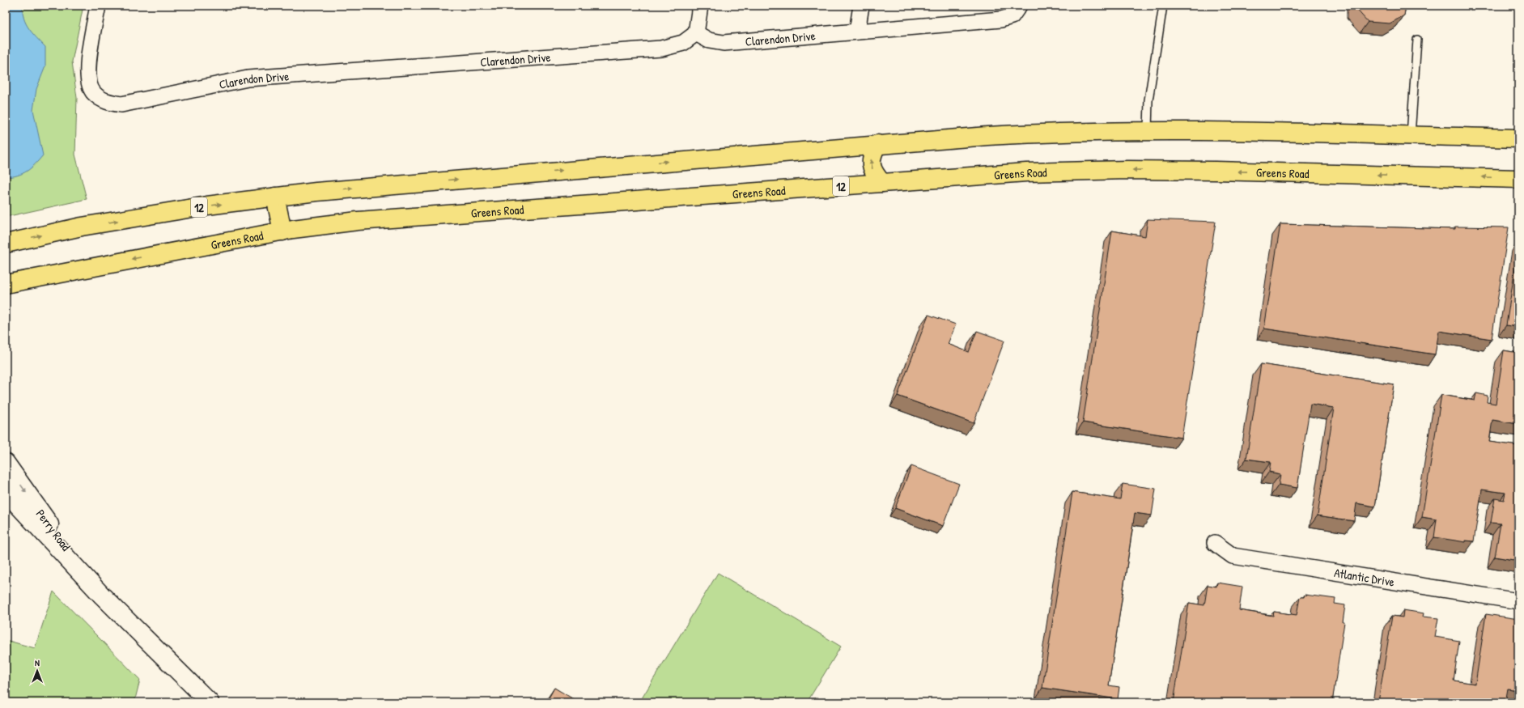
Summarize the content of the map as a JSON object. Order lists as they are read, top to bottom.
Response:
{
  "streets": {
    "main road": ["Greens Road", "12", "Perry Road"],
    "street": ["Clarendon Drive", "Atlantic Drive"]
  },
  "north": "top"
}
